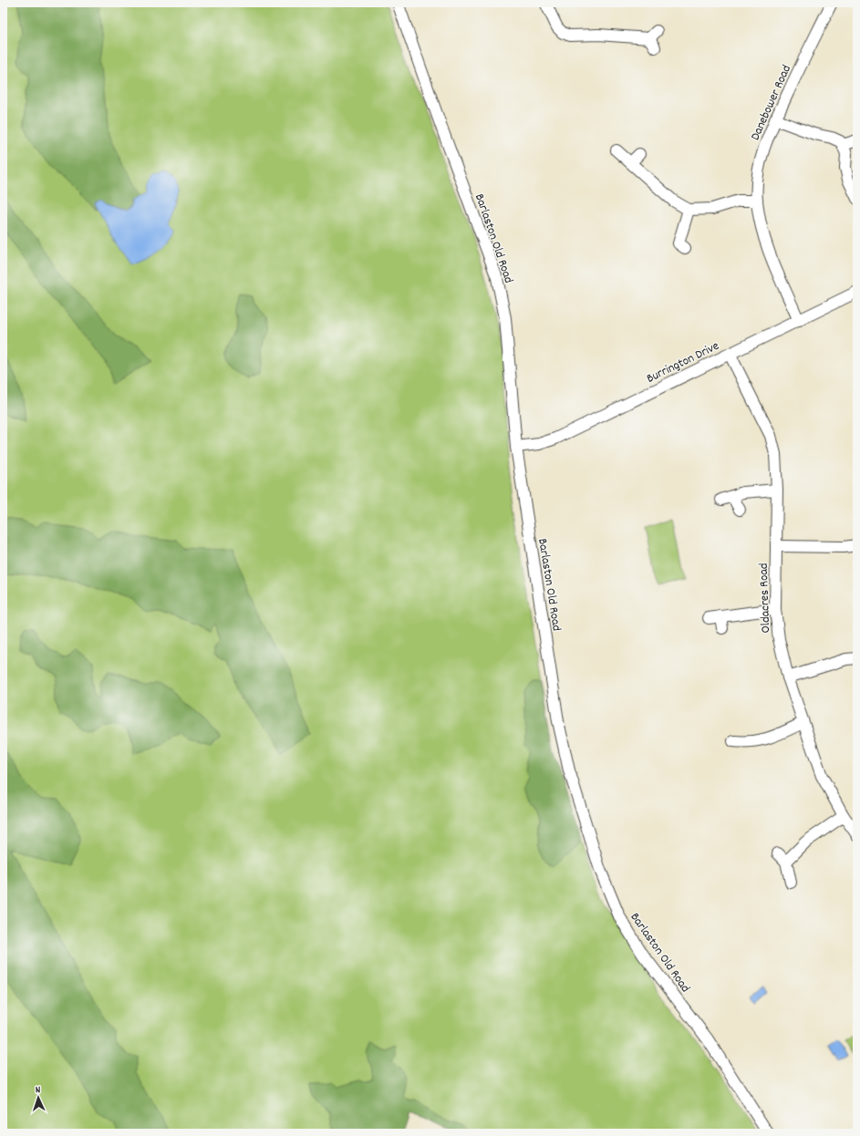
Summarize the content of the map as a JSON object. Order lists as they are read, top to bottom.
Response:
{
  "streets": {
    "street": [
      "Danebower Road",
      "Barlaston Old Road",
      "Burrington Drive",
      "Oldacres Road"
    ]
  },
  "crossings": [
    ["Danebower Road", "Burrington Drive"],
    ["Barlaston Old Road", "Burrington Drive"],
    ["Burrington Drive", "Oldacres Road"]
  ],
  "north": "top"
}
